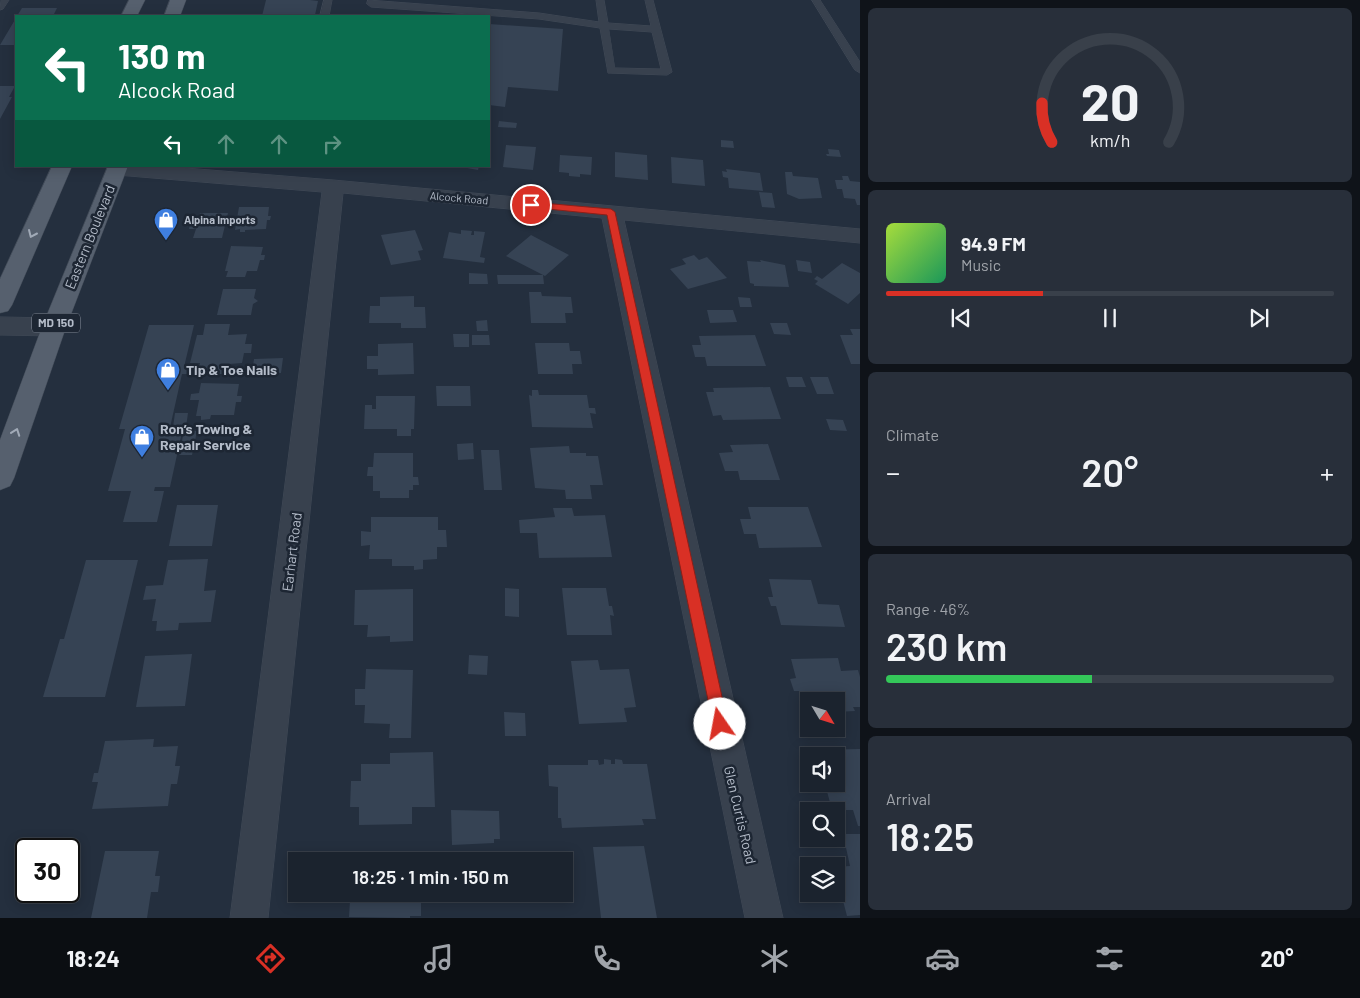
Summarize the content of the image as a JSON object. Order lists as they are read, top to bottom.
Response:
{
  "streets": {
    "main road": ["Eastern Boulevard", "MD 150"],
    "street": ["Alcock Road", "Earhart Road", "Glen Curtis Road"]
  },
  "crossings": [
    ["Alcock Road", "Eastern Boulevard"],
    ["Alcock Road", "Earhart Road"],
    ["Alcock Road", "Glen Curtis Road"]
  ],
  "one_way": ["Eastern Boulevard"],
  "places": {
    "shop": ["Alpina Imports", "Tip & Toe Nails", "Ron’s Towing & Repair Service"]
  },
  "north": "bottom right",
  "page": {
    "turn": ["130 m", "Alcock Road"],
    "song": ["94.9 FM", "Music"],
    "tile": [
      "Climate",
      ["Range · 46%", "230 km"],
      ["Arrival", "18:25"]
    ],
    "heat": ["−", "20°", "+"],
    "limit": "30",
    "trip": "18:25 · 1 min · 150 m",
    "tabs": ["18:24", "20°"],
    "gauge": ["20", "km/h"]
  }
}
